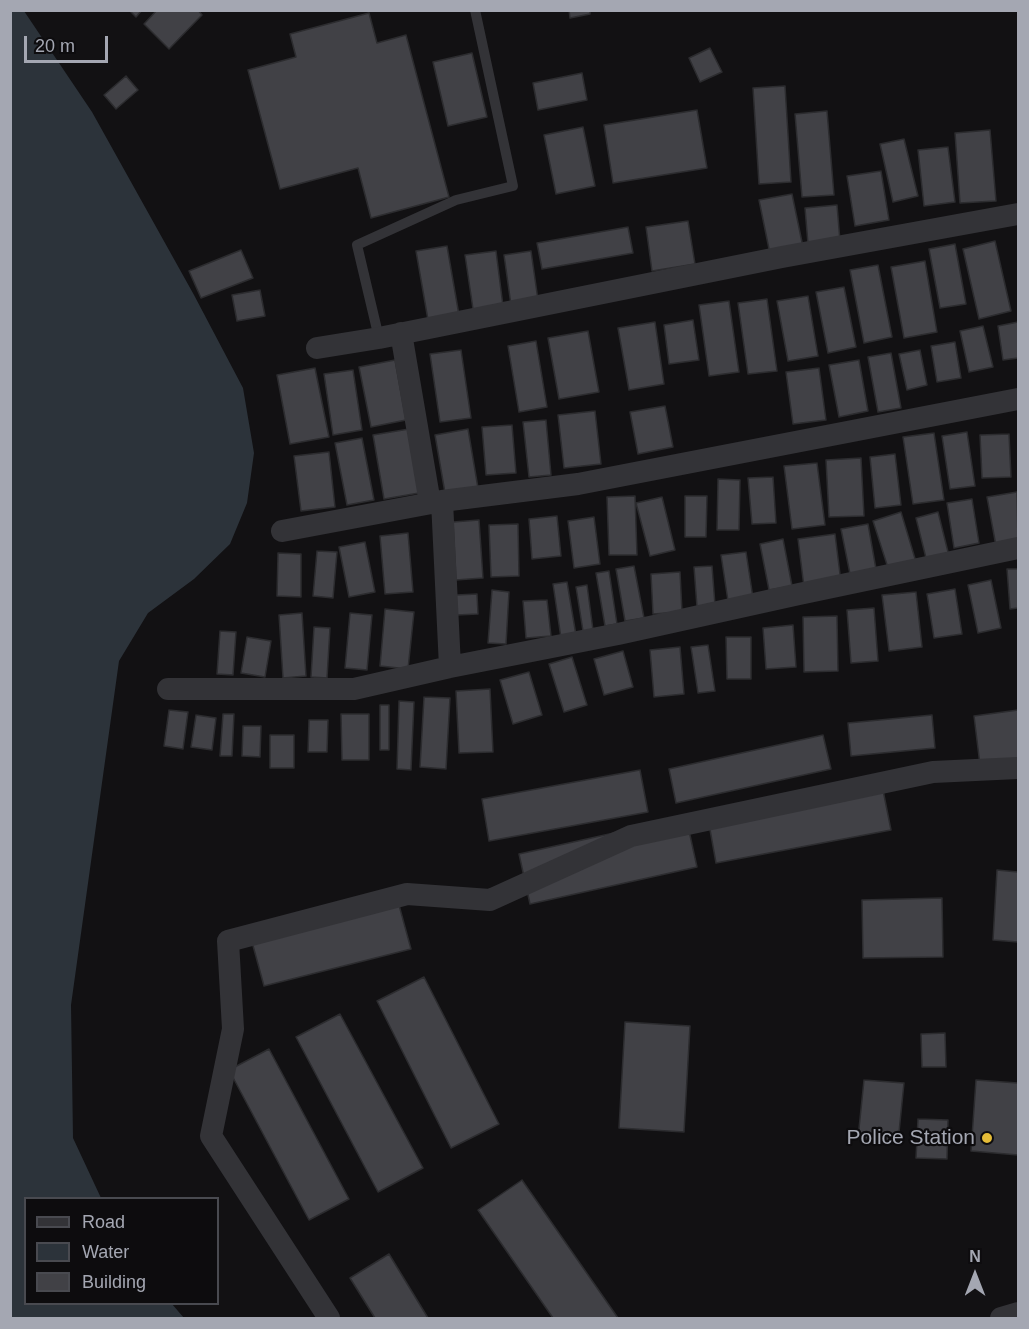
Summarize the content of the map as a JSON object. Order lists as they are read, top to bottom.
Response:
{
  "places": ["Police Station"],
  "legend": ["Road", "Water", "Building"],
  "scale_bar": "20 m",
  "north": "top"
}
